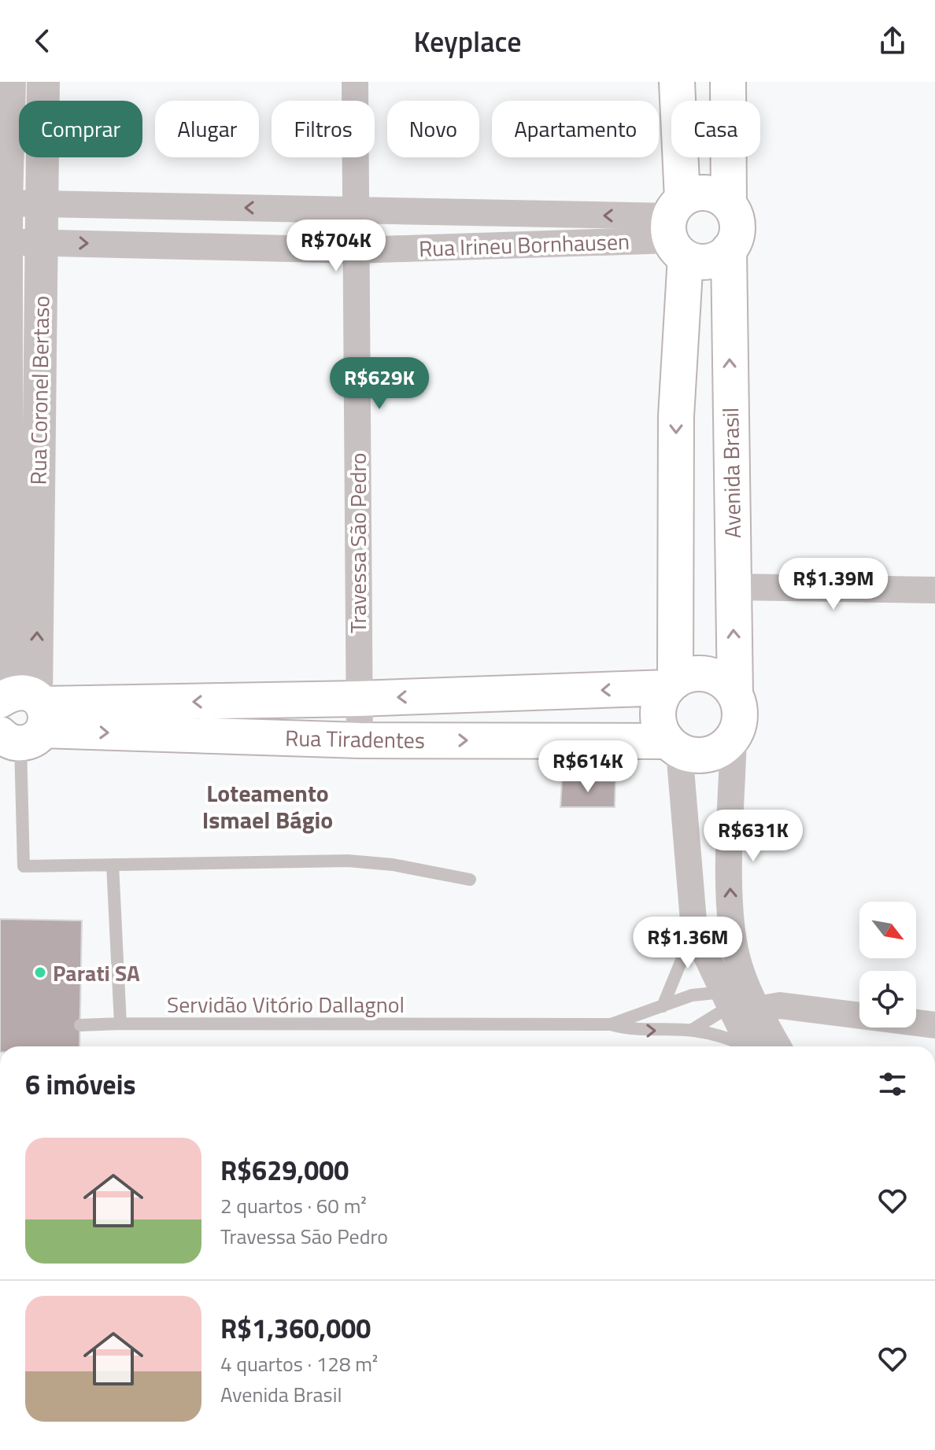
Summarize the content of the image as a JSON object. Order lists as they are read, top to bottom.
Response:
{
  "streets": {
    "main road": ["Avenida Brasil", "Rua Tiradentes"],
    "street": ["Rua Irineu Bornhausen", "Rua Coronel Bertaso", "Travessa São Pedro"],
    "lane": ["Servidão Vitório Dallagnol"]
  },
  "crossings": [
    ["Rua Irineu Bornhausen", "Rua Coronel Bertaso"],
    ["Rua Irineu Bornhausen", "Avenida Brasil"],
    ["Rua Irineu Bornhausen", "Travessa São Pedro"],
    ["Rua Coronel Bertaso", "Rua Tiradentes"],
    ["Avenida Brasil", "Rua Tiradentes"],
    ["Travessa São Pedro", "Rua Tiradentes"]
  ],
  "districts": ["Loteamento Ismael Bágio"],
  "places": ["Parati SA"],
  "north": "bottom right",
  "page": {
    "header": "Keyplace",
    "chip": [
      "Comprar",
      "Alugar",
      "Filtros",
      "Novo",
      "Apartamento",
      "Casa"
    ],
    "price": [
      "R$704K",
      "R$629K",
      "R$1.39M",
      "R$614K",
      "R$631K",
      "R$1.36M"
    ],
    "heading": "6 imóveis",
    "list": [
      {
        "name": "R$629,000",
        "note": "2 quartos · 60 m² · Travessa São Pedro"
      },
      {
        "name": "R$1,360,000",
        "note": "4 quartos · 128 m² · Avenida Brasil"
      }
    ]
  }
}
